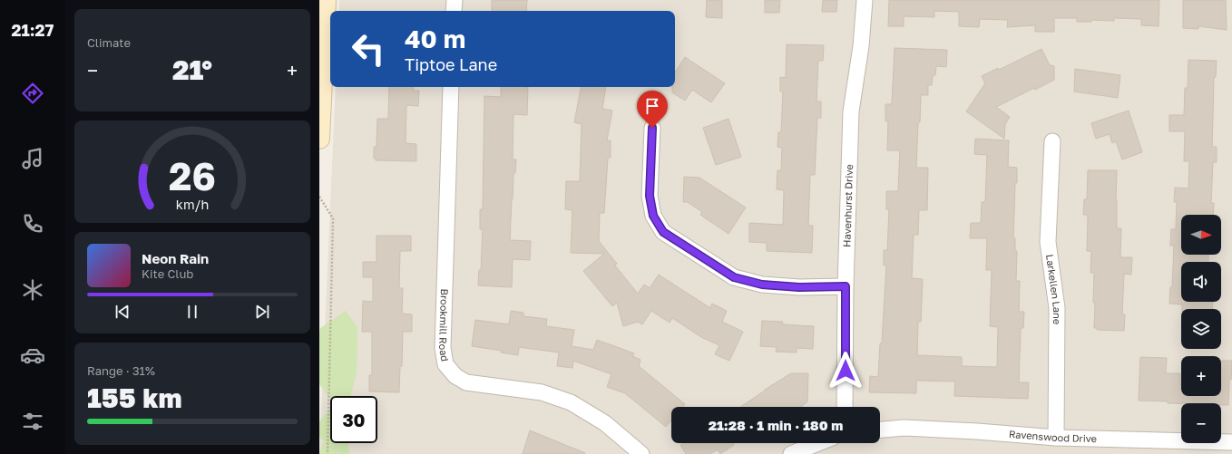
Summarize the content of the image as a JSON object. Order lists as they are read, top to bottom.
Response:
{
  "streets": {
    "street": [
      "Havenhurst Drive",
      "Larkellen Lane",
      "Brookmill Road",
      "Ravenswood Drive"
    ]
  },
  "crossings": [
    ["Larkellen Lane", "Ravenswood Drive"]
  ],
  "north": "right",
  "page": {
    "tabs": "21:27",
    "tile": [
      "Climate",
      ["Range · 31%", "155 km"]
    ],
    "turn": ["40 m", "Tiptoe Lane"],
    "heat": ["−", "21°", "+"],
    "map_buttons": ["+", "−"],
    "song": ["Neon Rain", "Kite Club"],
    "limit": "30",
    "trip": "21:28 · 1 min · 180 m",
    "gauge": ["26", "km/h"]
  }
}
